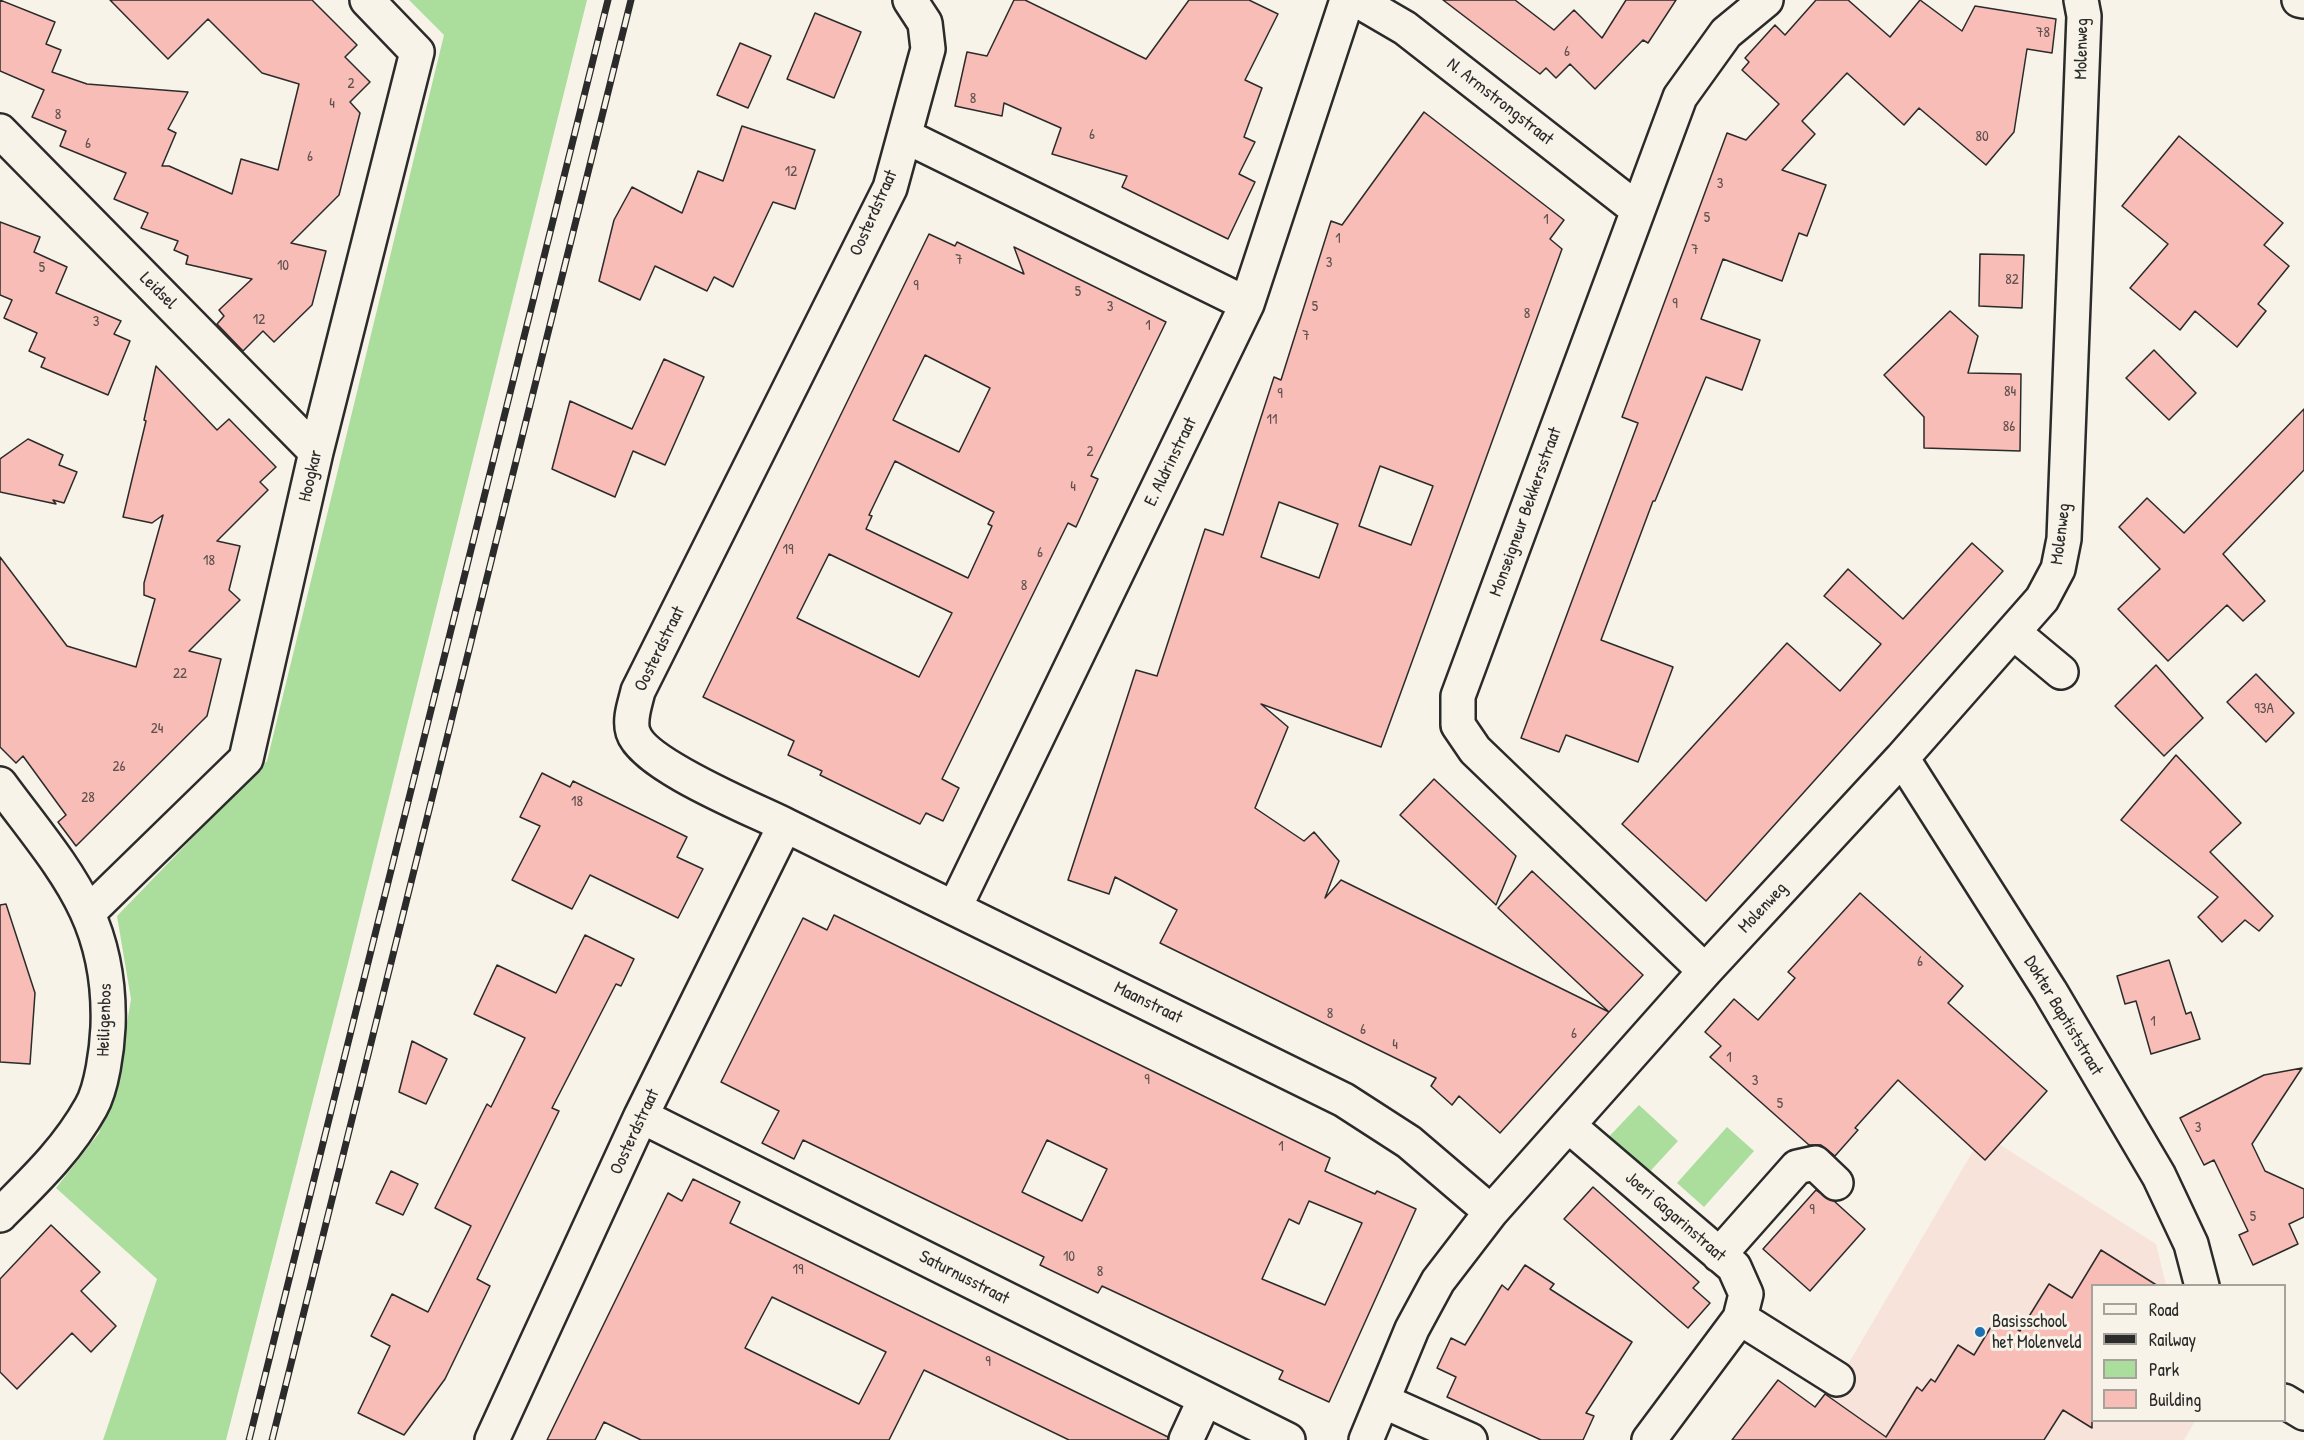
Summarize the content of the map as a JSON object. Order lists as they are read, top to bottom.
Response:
{
  "streets": {
    "street": [
      "Molenweg",
      "N. Armstrongstraat",
      "Oosterdstraat",
      "Leidsel",
      "E. Aldrinstraat",
      "Hoogkar",
      "Monseigneur Bekkersstraat",
      "Maanstraat",
      "Dokter Baptiststraat",
      "Heiligenbos",
      "Joeri Gagarinstraat",
      "Saturnusstraat"
    ]
  },
  "crossings": [
    ["Molenweg", "Monseigneur Bekkersstraat"],
    ["Molenweg", "Dokter Baptiststraat"],
    ["N. Armstrongstraat", "Monseigneur Bekkersstraat"],
    ["Oosterdstraat", "Maanstraat"],
    ["Oosterdstraat", "Saturnusstraat"],
    ["Leidsel", "Hoogkar"],
    ["E. Aldrinstraat", "Maanstraat"],
    ["Hoogkar", "Heiligenbos"]
  ],
  "places": ["Basisschool het Molenveld"],
  "house_numbers": [
    "78",
    "6",
    "2",
    "8",
    "4",
    "8",
    "6",
    "80",
    "6",
    "6",
    "12",
    "3",
    "5",
    "1",
    "1",
    "7",
    "7",
    "3",
    "10",
    "5",
    "82",
    "9",
    "5",
    "9",
    "3",
    "5",
    "8",
    "12",
    "3",
    "1",
    "7",
    "84",
    "9",
    "11",
    "86",
    "2",
    "4",
    "19",
    "6",
    "18",
    "8",
    "22",
    "93A",
    "24",
    "26",
    "28",
    "18",
    "6",
    "8",
    "1",
    "6",
    "6",
    "4",
    "1",
    "9",
    "3",
    "5",
    "3",
    "1",
    "9",
    "5",
    "10",
    "19",
    "8",
    "9"
  ],
  "legend": [
    "Road",
    "Railway",
    "Park",
    "Building"
  ]
}
